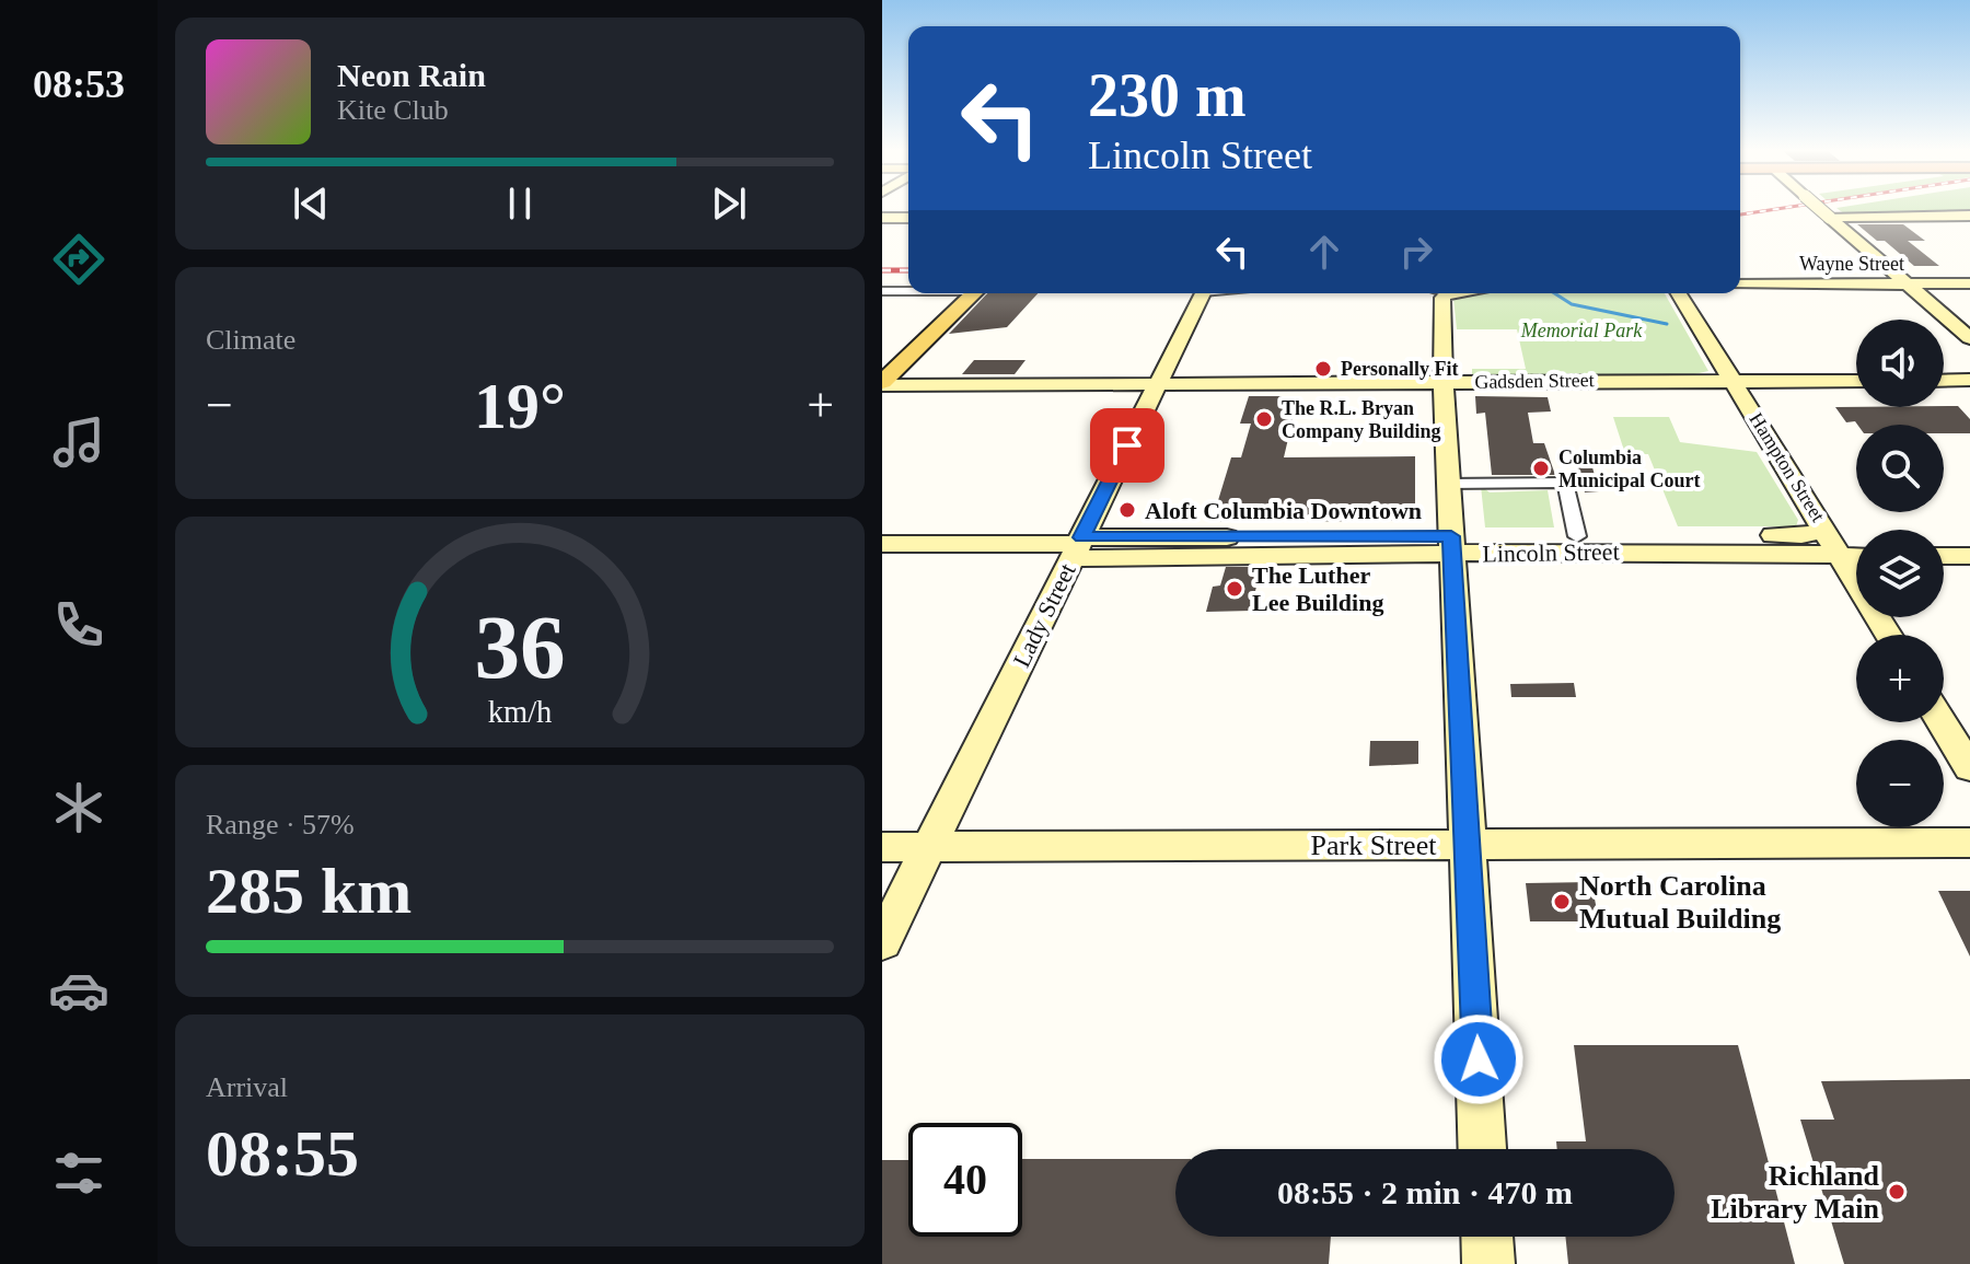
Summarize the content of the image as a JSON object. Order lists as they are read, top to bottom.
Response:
{
  "streets": {
    "street": [
      "Wayne Street",
      "Gadsden Street",
      "Hampton Street",
      "Lincoln Street",
      "Lady Street",
      "Park Street"
    ]
  },
  "crossings": [
    ["Gadsden Street", "Hampton Street"],
    ["Gadsden Street", "Lady Street"],
    ["Hampton Street", "Lincoln Street"],
    ["Lincoln Street", "Lady Street"],
    ["Lady Street", "Park Street"]
  ],
  "parks": ["Memorial Park"],
  "places": [
    "Personally Fit",
    "The R.L. Bryan Company Building",
    "Columbia Municipal Court",
    "Aloft Columbia Downtown",
    "The Luther Lee Building",
    "North Carolina Mutual Building",
    "Richland Library Main"
  ],
  "page": {
    "tabs": "08:53",
    "turn": ["230 m", "Lincoln Street"],
    "song": ["Neon Rain", "Kite Club"],
    "tile": [
      "Climate",
      ["Range · 57%", "285 km"],
      ["Arrival", "08:55"]
    ],
    "map_buttons": ["+", "−"],
    "heat": ["−", "19°", "+"],
    "limit": "40",
    "trip": "08:55 · 2 min · 470 m",
    "gauge": ["36", "km/h"]
  }
}
